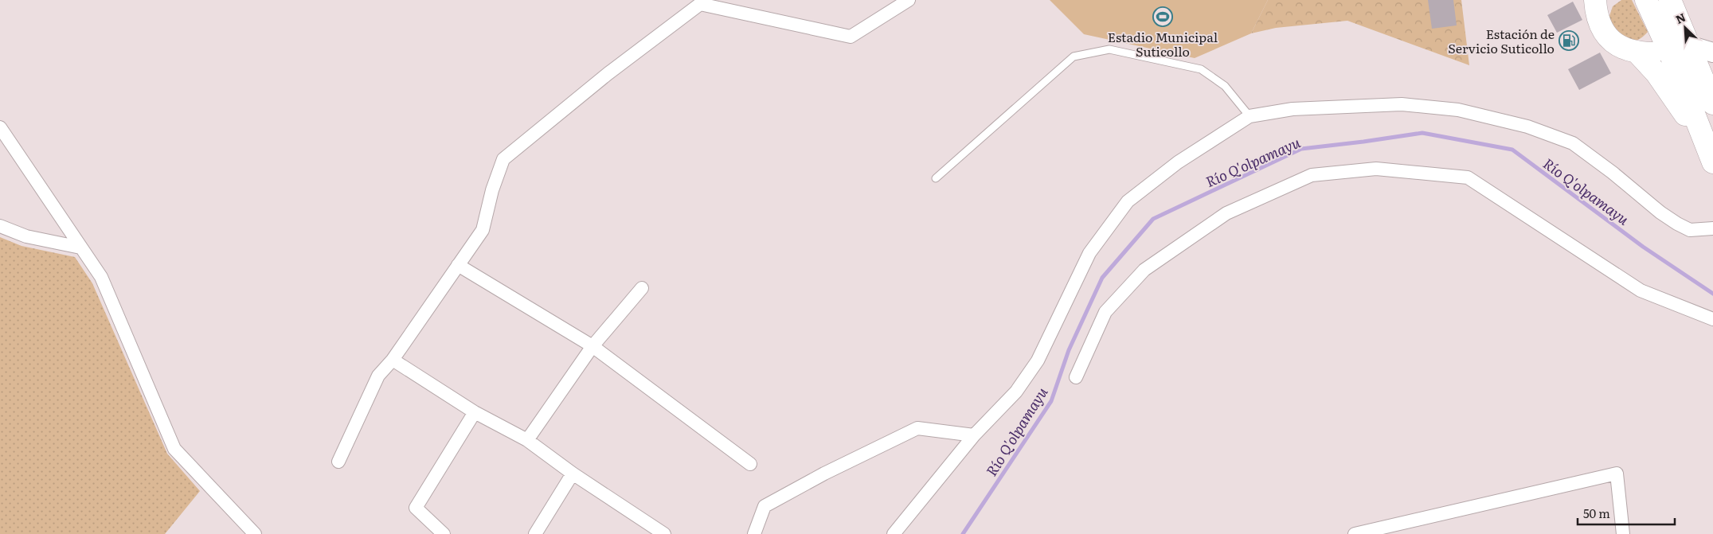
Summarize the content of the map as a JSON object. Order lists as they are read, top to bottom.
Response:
{
  "water": ["Río Q'olpamayu"],
  "places": {
    "sports": ["Estadio Municipal Suticollo"],
    "fuel station": ["Estación de Servicio Suticollo"]
  },
  "scale_bar": "50 m",
  "north": "top left"
}
